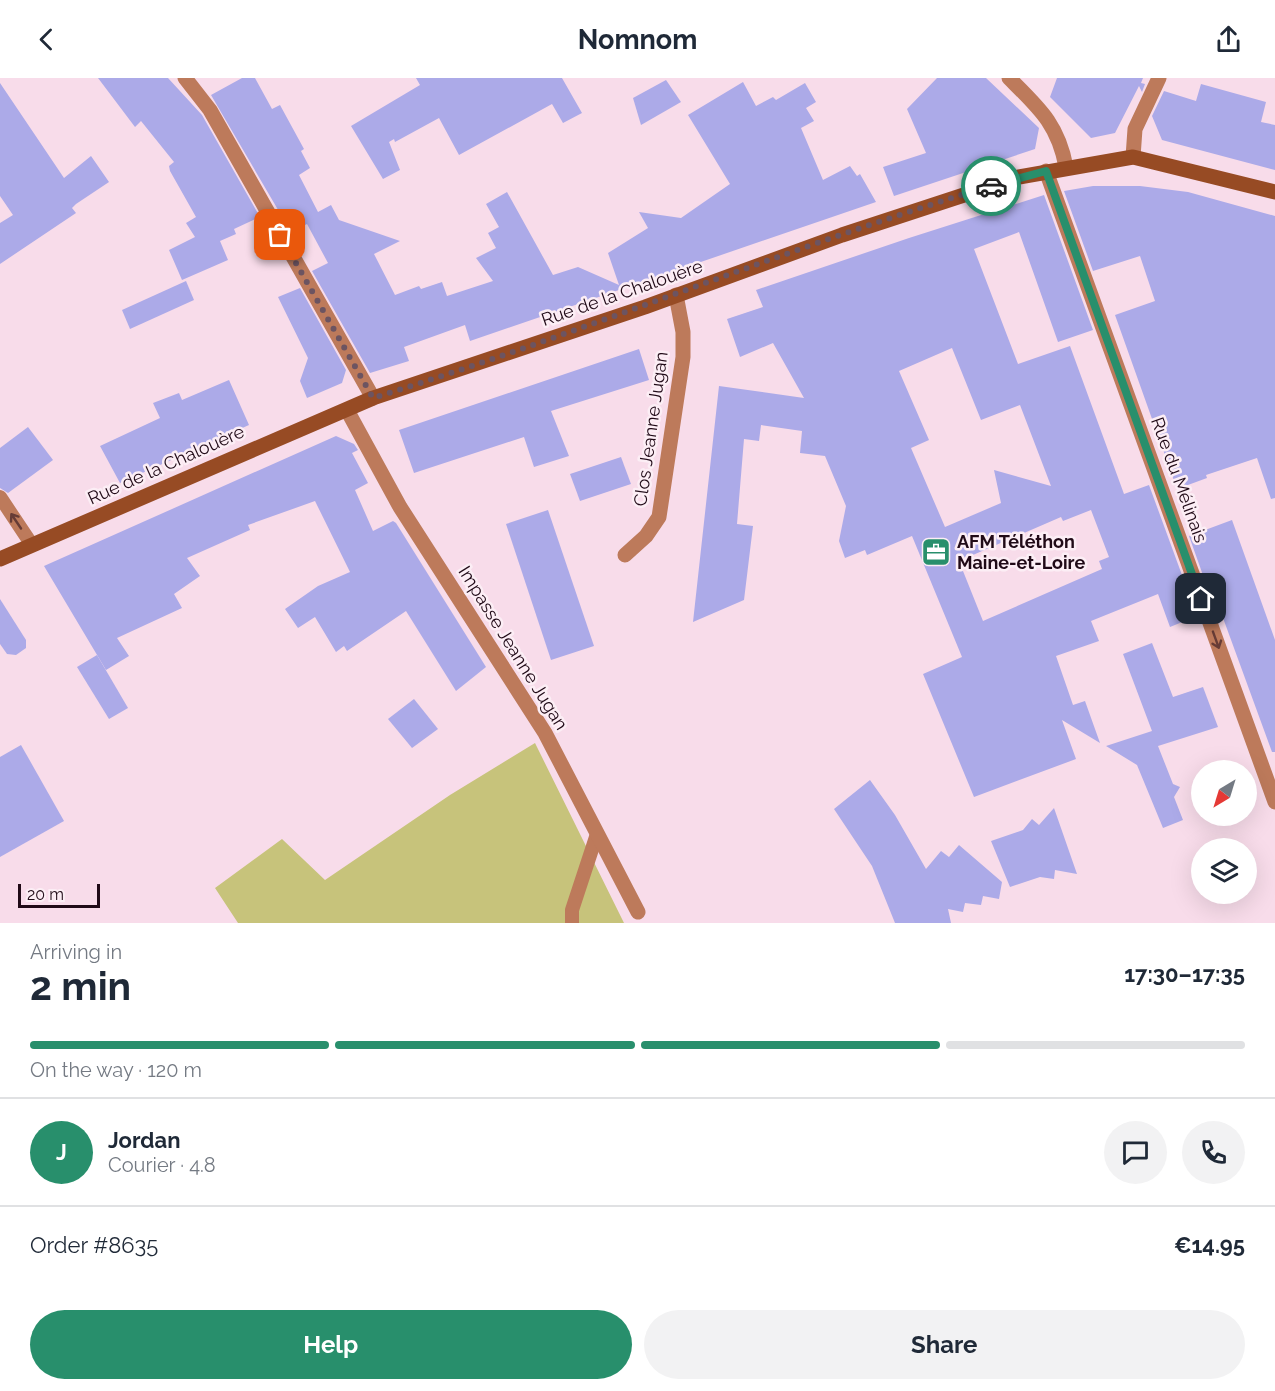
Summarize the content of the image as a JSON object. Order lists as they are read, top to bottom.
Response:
{
  "streets": {
    "street": [
      "Rue de la Chalouère",
      "Clos Jeanne Jugan",
      "Rue du Mélinais",
      "Impasse Jeanne Jugan"
    ]
  },
  "crossings": [
    ["Rue de la Chalouère", "Clos Jeanne Jugan"],
    ["Rue de la Chalouère", "Rue du Mélinais"],
    ["Rue de la Chalouère", "Impasse Jeanne Jugan"]
  ],
  "one_way": ["Rue du Mélinais"],
  "places": {
    "office": ["AFM Téléthon Maine-et-Loire"]
  },
  "scale_bar": "20 m",
  "north": "bottom left",
  "page": {
    "header": "Nomnom",
    "scale": "20 m",
    "heading": ["2 min", "Arriving in", "17:30–17:35"],
    "panel": [
      "Jordan",
      "Courier · 4.8",
      "Order #8635",
      "€14.95"
    ],
    "bar": "On the way · 120 m",
    "round": "J",
    "buttons": ["Help", "Share"]
  }
}
